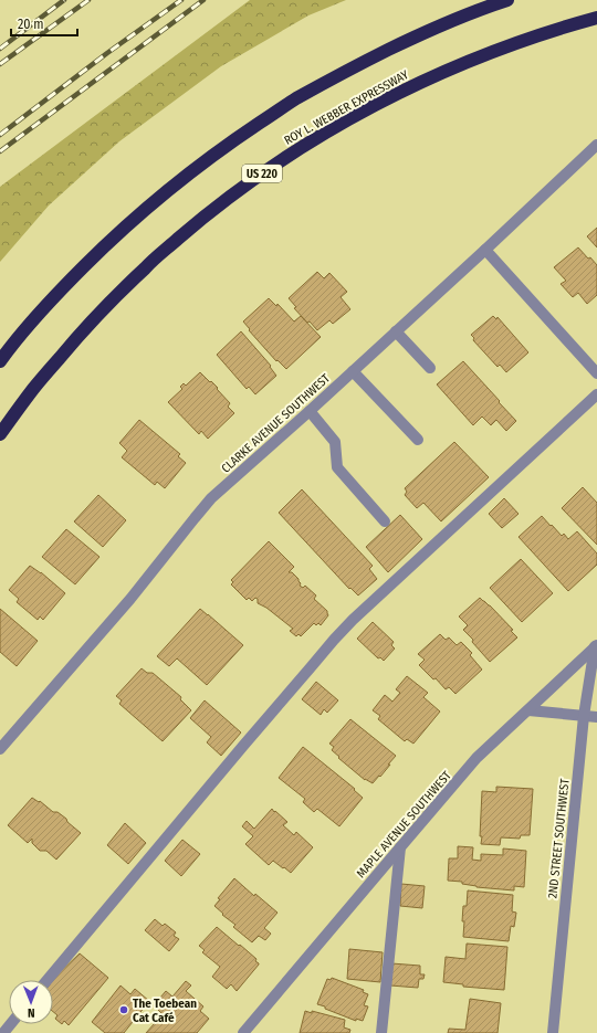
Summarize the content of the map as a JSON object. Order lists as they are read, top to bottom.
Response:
{
  "streets": {
    "highway": ["ROY L. WEBBER EXPRESSWAY", "US 220"],
    "street": ["CLARKE AVENUE SOUTHWEST", "MAPLE AVENUE SOUTHWEST", "2ND STREET SOUTHWEST"]
  },
  "crossings": [
    ["MAPLE AVENUE SOUTHWEST", "2ND STREET SOUTHWEST"]
  ],
  "places": ["The Toebean Cat Café"],
  "scale_bar": "20 m",
  "north": "bottom"
}
